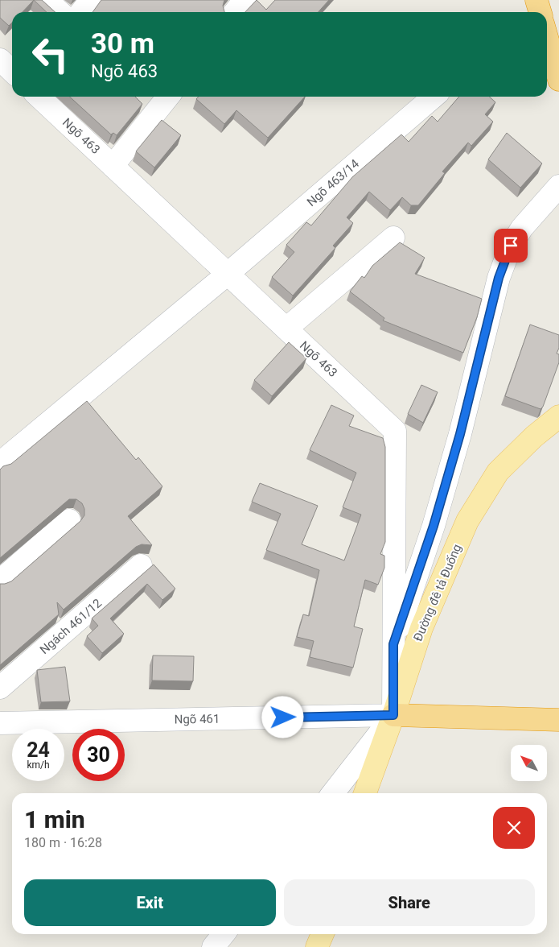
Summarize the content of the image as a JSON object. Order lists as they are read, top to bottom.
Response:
{
  "streets": {
    "main road": ["Đường đê tả Đuống"],
    "street": [
      "Ngõ 463",
      "Ngõ 463/14",
      "Ngách 461/12",
      "Ngõ 461"
    ]
  },
  "crossings": [
    ["Ngõ 463", "Ngõ 463/14"],
    ["Ngõ 463", "Đường đê tả Đuống"],
    ["Ngõ 463", "Ngõ 461"],
    ["Đường đê tả Đuống", "Ngõ 461"]
  ],
  "north": "top left",
  "page": {
    "turn": ["30 m", "Ngõ 463"],
    "speed": "24 km/h",
    "limit": "30",
    "heading": ["1 min", "180 m · 16:28"],
    "buttons": ["Exit", "Share"]
  }
}
